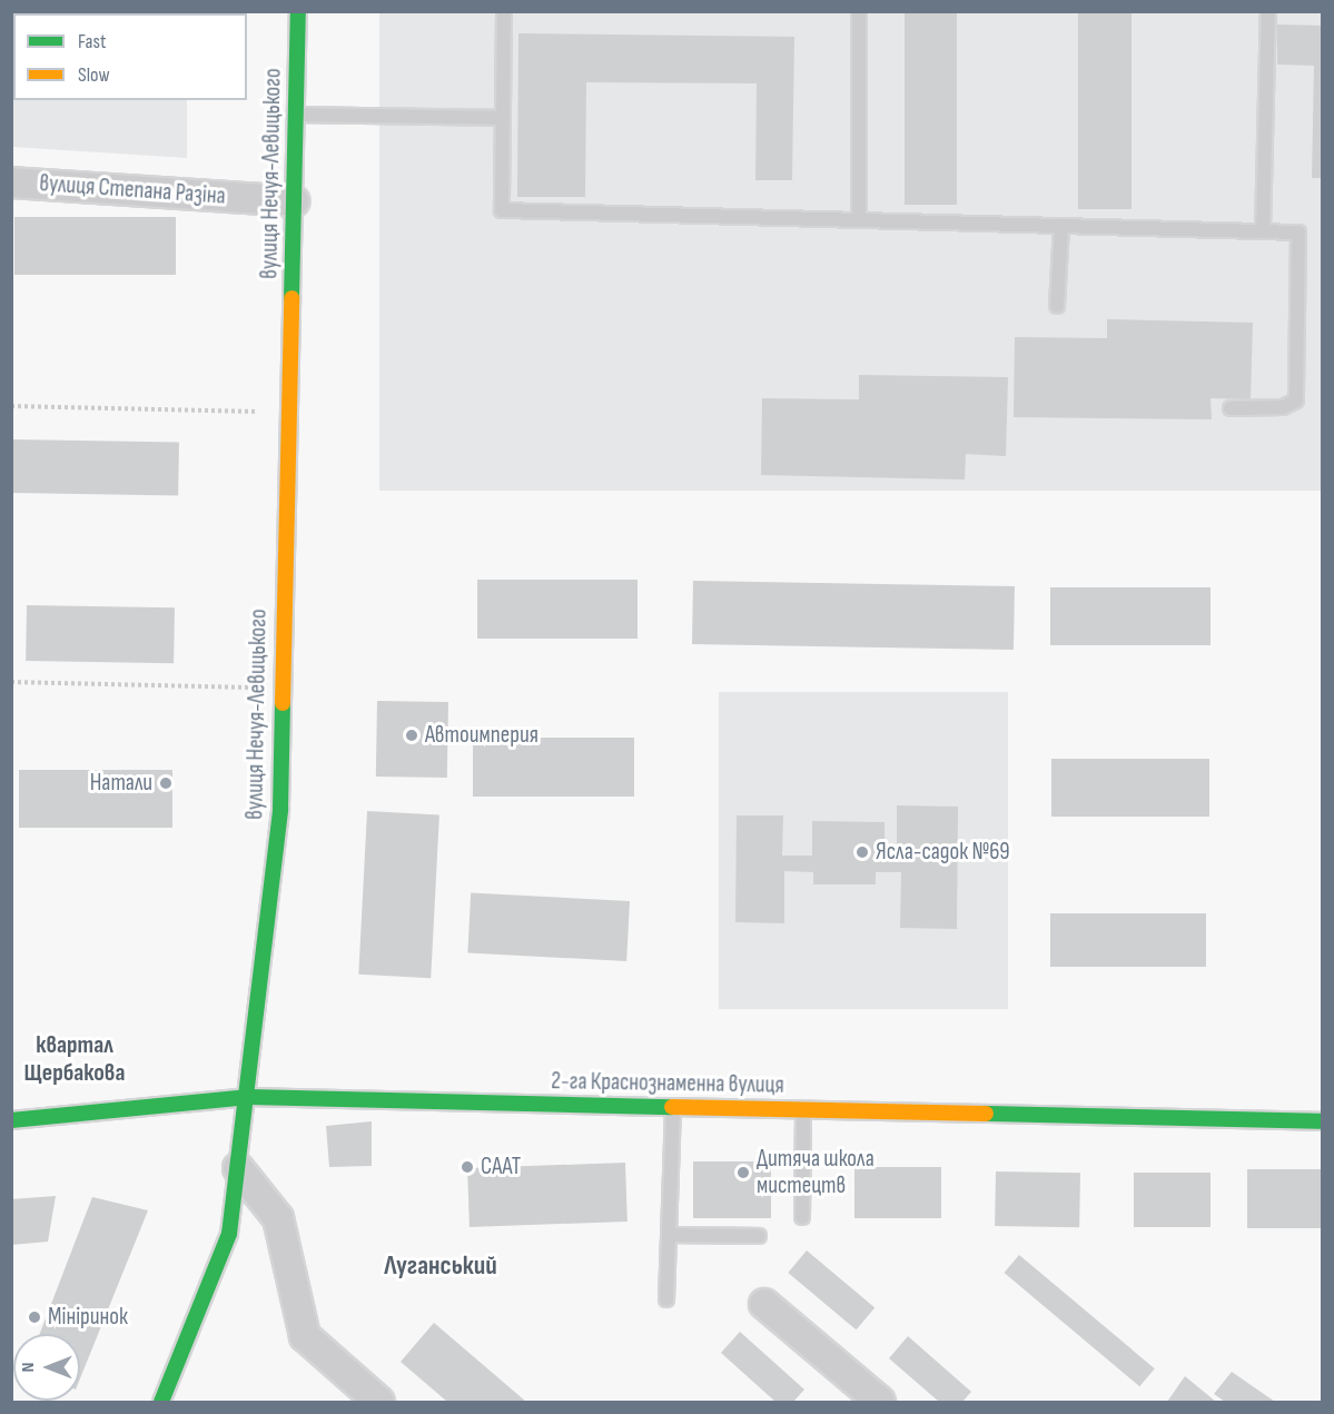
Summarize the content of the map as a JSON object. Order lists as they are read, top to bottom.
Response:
{
  "streets": {
    "main road": ["вулиця Нечуя-Левицького", "2-га Краснознаменна вулиця"],
    "street": ["вулиця Степана Разіна"]
  },
  "crossings": [
    ["вулиця Нечуя-Левицького", "вулиця Степана Разіна"],
    ["вулиця Нечуя-Левицького", "2-га Краснознаменна вулиця"]
  ],
  "districts": ["квартал Щербакова", "Луганський"],
  "places": [
    "Автоимперия",
    "Натали",
    "Ясла-садок №69",
    "СААТ",
    "Дитяча школа мистецтв",
    "Мініринок"
  ],
  "legend": ["Fast", "Slow"],
  "north": "left"
}
